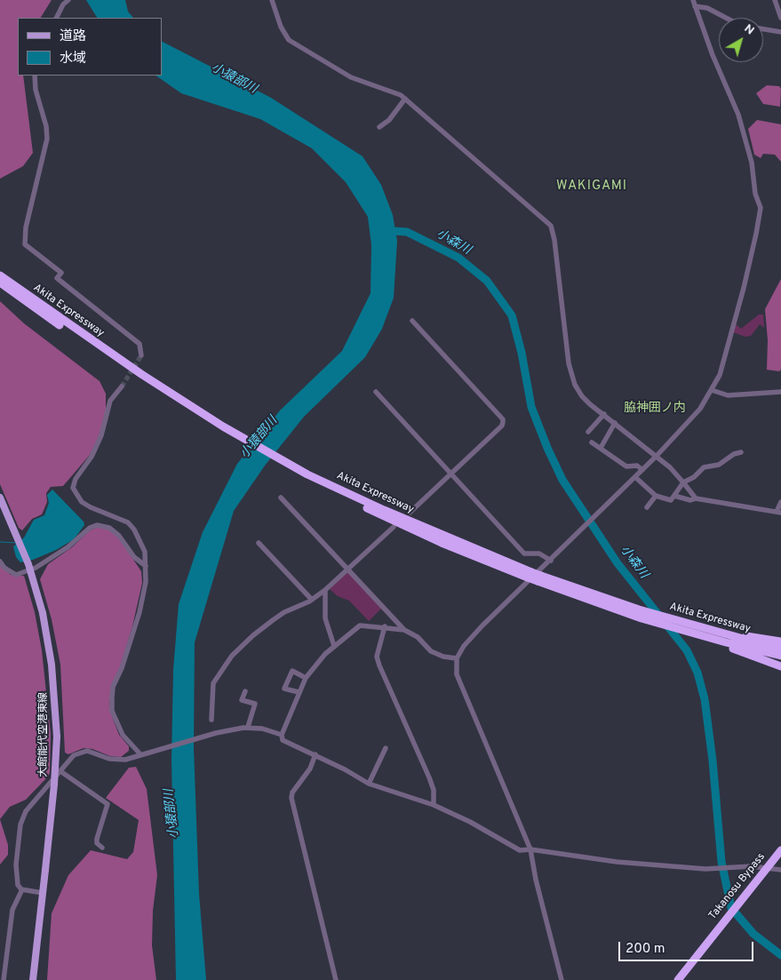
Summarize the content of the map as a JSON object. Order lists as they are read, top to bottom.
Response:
{
  "streets": {
    "highway": ["Akita Expressway", "Takanosu Bypass"],
    "main road": ["大館能代空港東線"]
  },
  "districts": ["WAKIGAMI", "脇神囲ノ内"],
  "water": ["小猿部川", "小森川"],
  "legend": ["道路", "水域"],
  "scale_bar": "200 m",
  "north": "top right"
}
